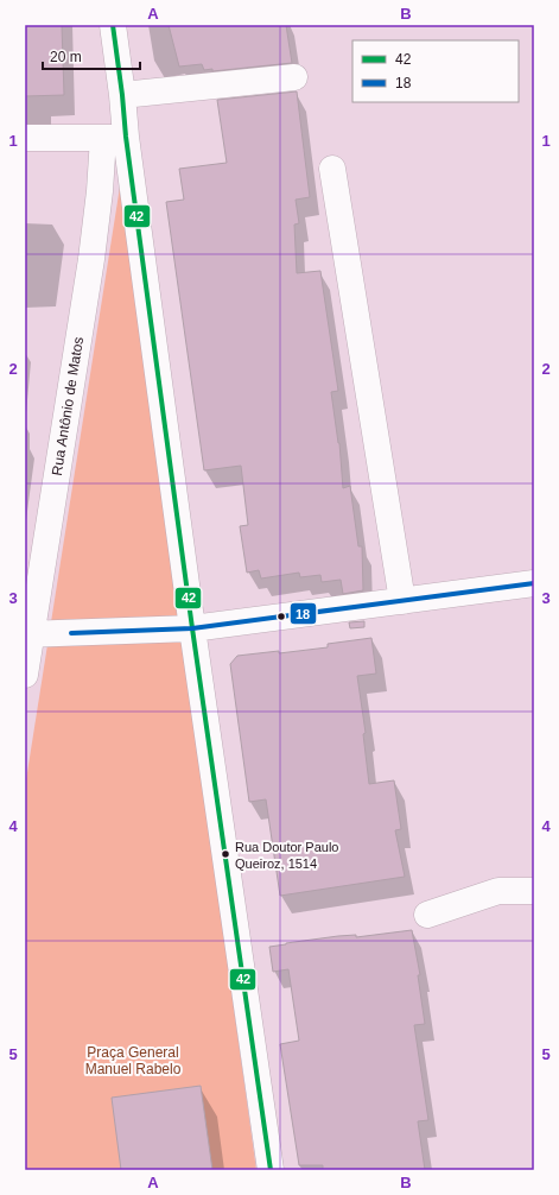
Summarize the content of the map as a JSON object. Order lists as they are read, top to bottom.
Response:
{
  "streets": {
    "street": ["Rua Antônio de Matos"]
  },
  "parks": ["Praça General Manuel Rabelo"],
  "places": ["Rua Doutor Paulo Queiroz, 1514"],
  "lines": ["transit line 42", "transit line 18"],
  "legend": ["42", "18"],
  "scale_bar": "20 m",
  "grid": {
    "columns": ["A", "B"],
    "rows": [
      "1",
      "2",
      "3",
      "4",
      "5"
    ]
  }
}
